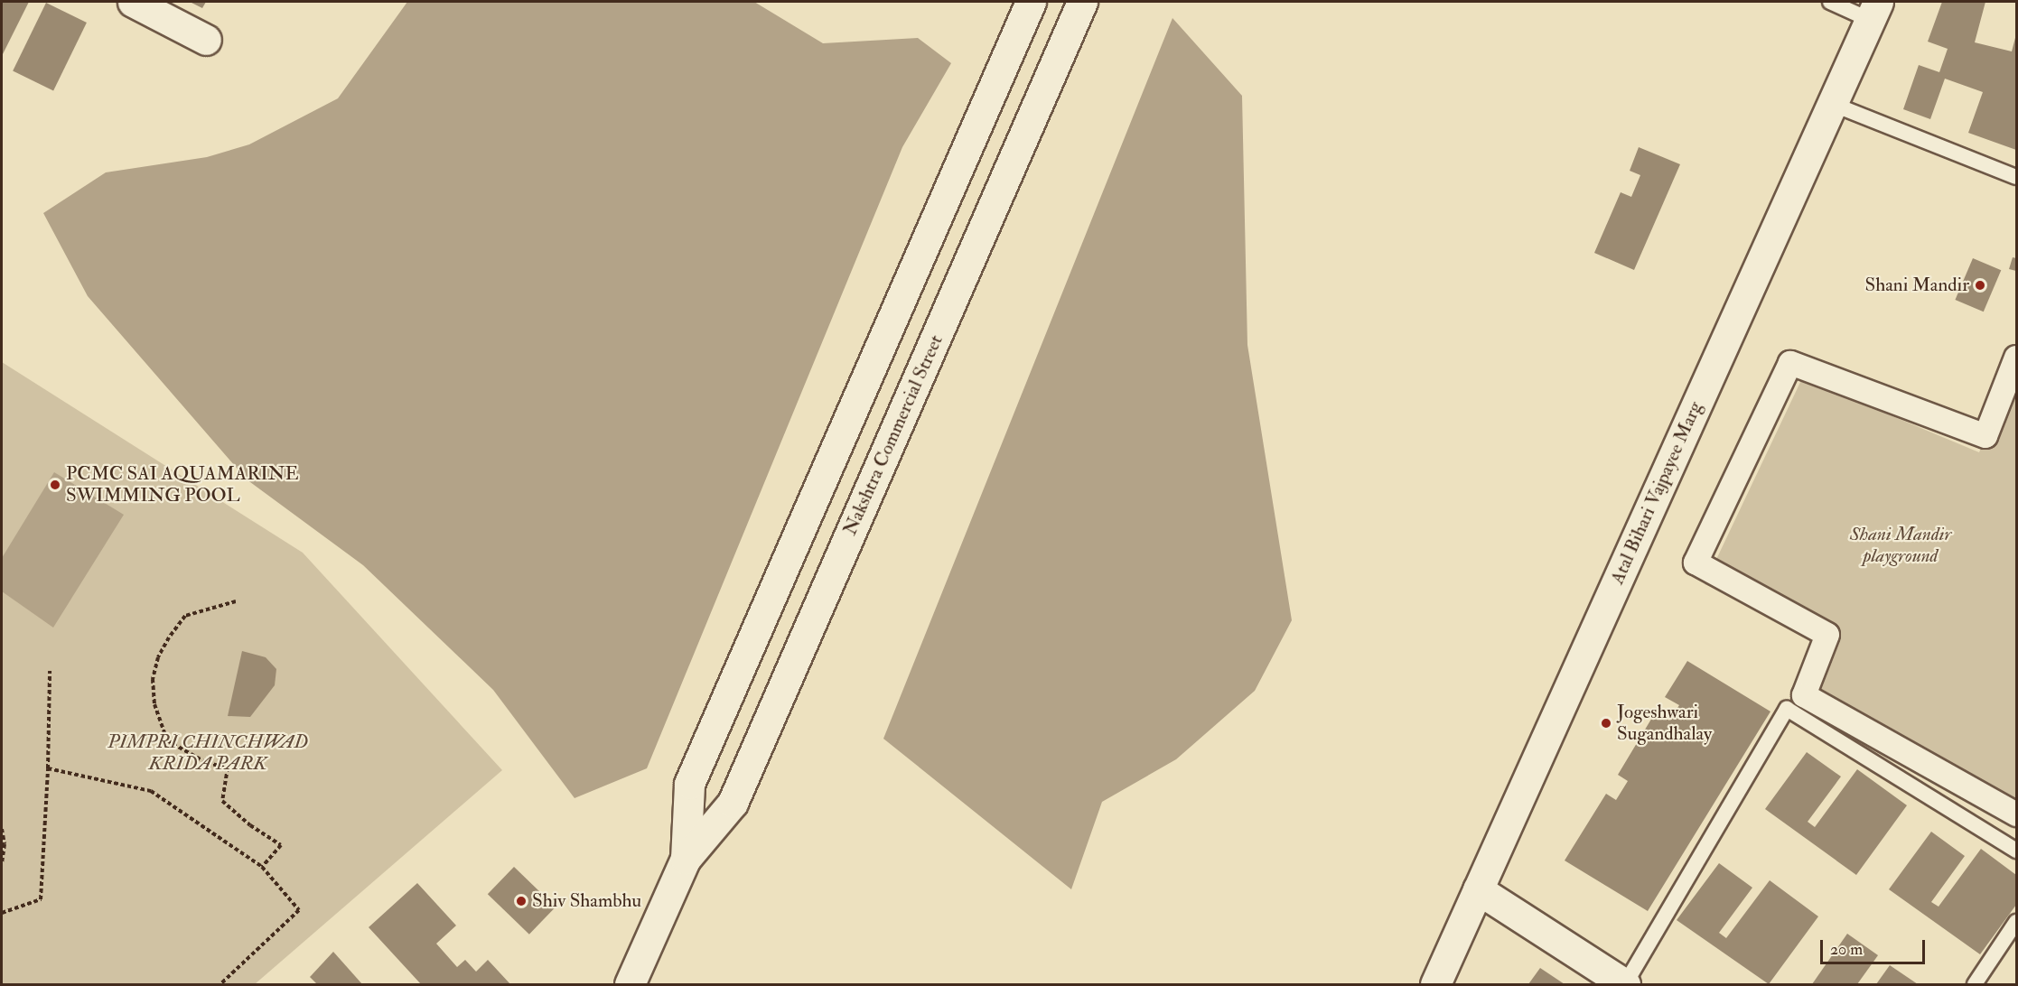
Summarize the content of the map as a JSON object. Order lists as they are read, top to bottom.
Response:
{
  "streets": {
    "street": ["Nakshtra Commercial Street", "Atal Bihari Vajpayee Marg"]
  },
  "parks": ["Shani Mandir playground", "PIMPRI CHINCHWAD KRIDA PARK"],
  "places": [
    "Shani Mandir",
    "PCMC SAI AQUAMARINE SWIMMING POOL",
    "Jogeshwari Sugandhalay",
    "Shiv Shambhu"
  ],
  "scale_bar": "20 m"
}
